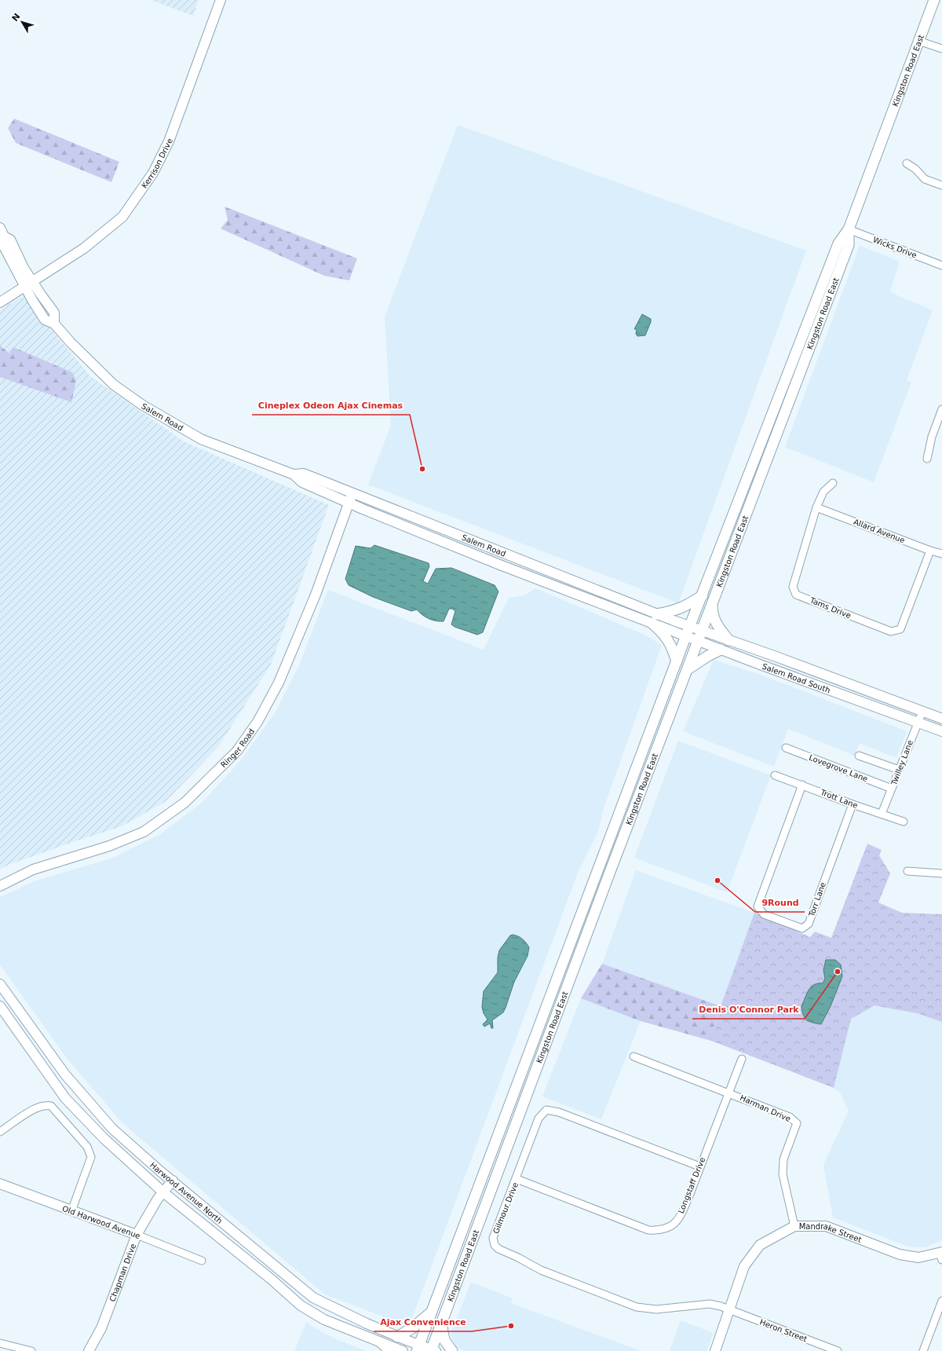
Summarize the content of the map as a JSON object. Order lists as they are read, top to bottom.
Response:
{
  "streets": {
    "main road": [
      "Kingston Road East",
      "Kerrison Drive",
      "Salem Road",
      "Salem Road South",
      "Ringer Road",
      "Harwood Avenue North",
      "Old Harwood Avenue",
      "Mandrake Street",
      "Chapman Drive"
    ],
    "street": [
      "Wicks Drive",
      "Allard Avenue",
      "Tams Drive",
      "Twilley Lane",
      "Lovegrove Lane",
      "Trott Lane",
      "Torr Lane",
      "Harman Drive",
      "Longstaff Drive",
      "Gilmour Drive",
      "Heron Street"
    ]
  },
  "crossings": [
    ["Kingston Road East", "Wicks Drive"],
    ["Kingston Road East", "Salem Road South"],
    ["Kingston Road East", "Harwood Avenue North"],
    ["Kerrison Drive", "Salem Road"],
    ["Salem Road", "Salem Road South"],
    ["Salem Road", "Ringer Road"],
    ["Allard Avenue", "Tams Drive"],
    ["Salem Road South", "Twilley Lane"],
    ["Twilley Lane", "Lovegrove Lane"],
    ["Twilley Lane", "Trott Lane"],
    ["Trott Lane", "Torr Lane"],
    ["Harman Drive", "Longstaff Drive"],
    ["Harman Drive", "Mandrake Street"],
    ["Longstaff Drive", "Gilmour Drive"],
    ["Harwood Avenue North", "Chapman Drive"],
    ["Gilmour Drive", "Mandrake Street"],
    ["Gilmour Drive", "Heron Street"],
    ["Old Harwood Avenue", "Chapman Drive"],
    ["Mandrake Street", "Heron Street"]
  ],
  "places": [
    "Cineplex Odeon Ajax Cinemas",
    "9Round",
    "Denis O'Connor Park",
    "Ajax Convenience"
  ],
  "north": "top left"
}
